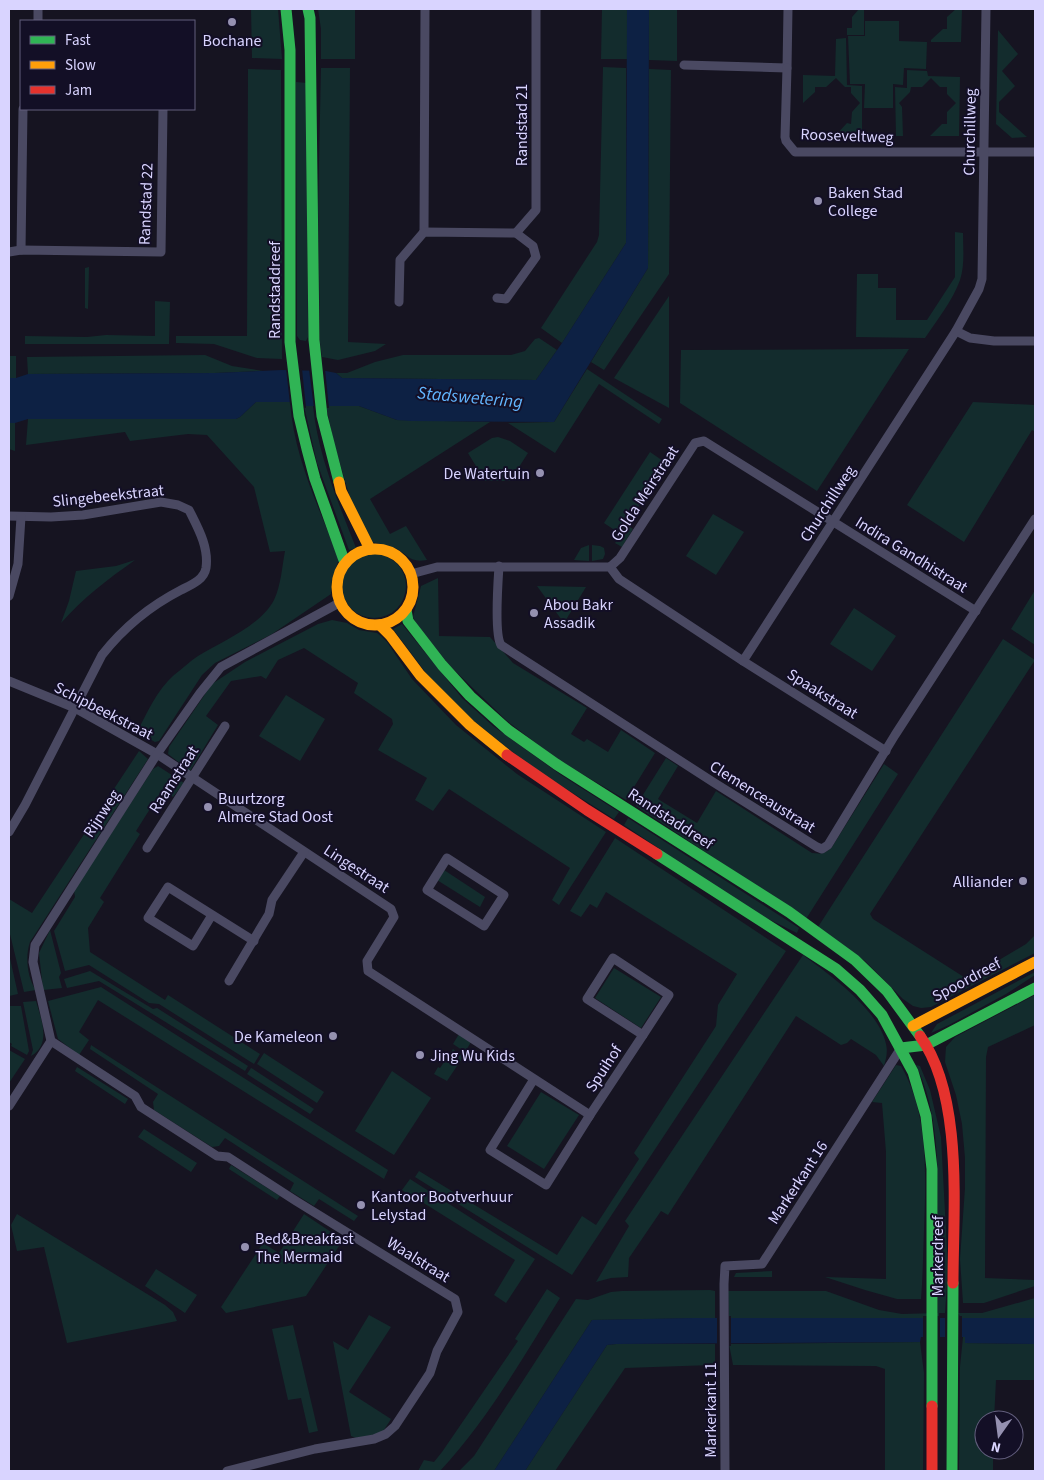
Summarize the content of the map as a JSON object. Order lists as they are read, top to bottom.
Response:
{
  "streets": {
    "main road": ["Randstaddreef", "Spoordreef", "Markerdreef"],
    "street": [
      "Randstad 21",
      "Churchillweg",
      "Rooseveltweg",
      "Randstad 22",
      "Golda Meirstraat",
      "Slingebeekstraat",
      "Indira Gandhistraat",
      "Spaakstraat",
      "Schipbeekstraat",
      "Raamstraat",
      "Clemenceaustraat",
      "Rijnweg",
      "Lingestraat",
      "Spuihof",
      "Markerkant 16",
      "Waalstraat",
      "Markerkant 11"
    ]
  },
  "crossings": [
    ["Churchillweg", "Rooseveltweg"],
    ["Churchillweg", "Golda Meirstraat"],
    ["Churchillweg", "Indira Gandhistraat"],
    ["Churchillweg", "Spaakstraat"],
    ["Randstaddreef", "Rijnweg"],
    ["Randstaddreef", "Spoordreef"],
    ["Randstaddreef", "Markerdreef"],
    ["Golda Meirstraat", "Indira Gandhistraat"],
    ["Slingebeekstraat", "Schipbeekstraat"],
    ["Indira Gandhistraat", "Clemenceaustraat"],
    ["Spaakstraat", "Clemenceaustraat"],
    ["Schipbeekstraat", "Rijnweg"],
    ["Schipbeekstraat", "Lingestraat"],
    ["Raamstraat", "Lingestraat"],
    ["Rijnweg", "Lingestraat"],
    ["Rijnweg", "Waalstraat"],
    ["Lingestraat", "Spuihof"],
    ["Markerkant 16", "Markerdreef"],
    ["Markerkant 16", "Markerkant 11"]
  ],
  "water": ["Stadswetering"],
  "places": [
    "Bochane",
    "Baken Stad College",
    "De Watertuin",
    "Abou Bakr Assadik",
    "Buurtzorg Almere Stad Oost",
    "Alliander",
    "De Kameleon",
    "Jing Wu Kids",
    "Kantoor Bootverhuur Lelystad",
    "Bed&Breakfast The Mermaid"
  ],
  "legend": ["Fast", "Slow", "Jam"],
  "north": "bottom"
}
